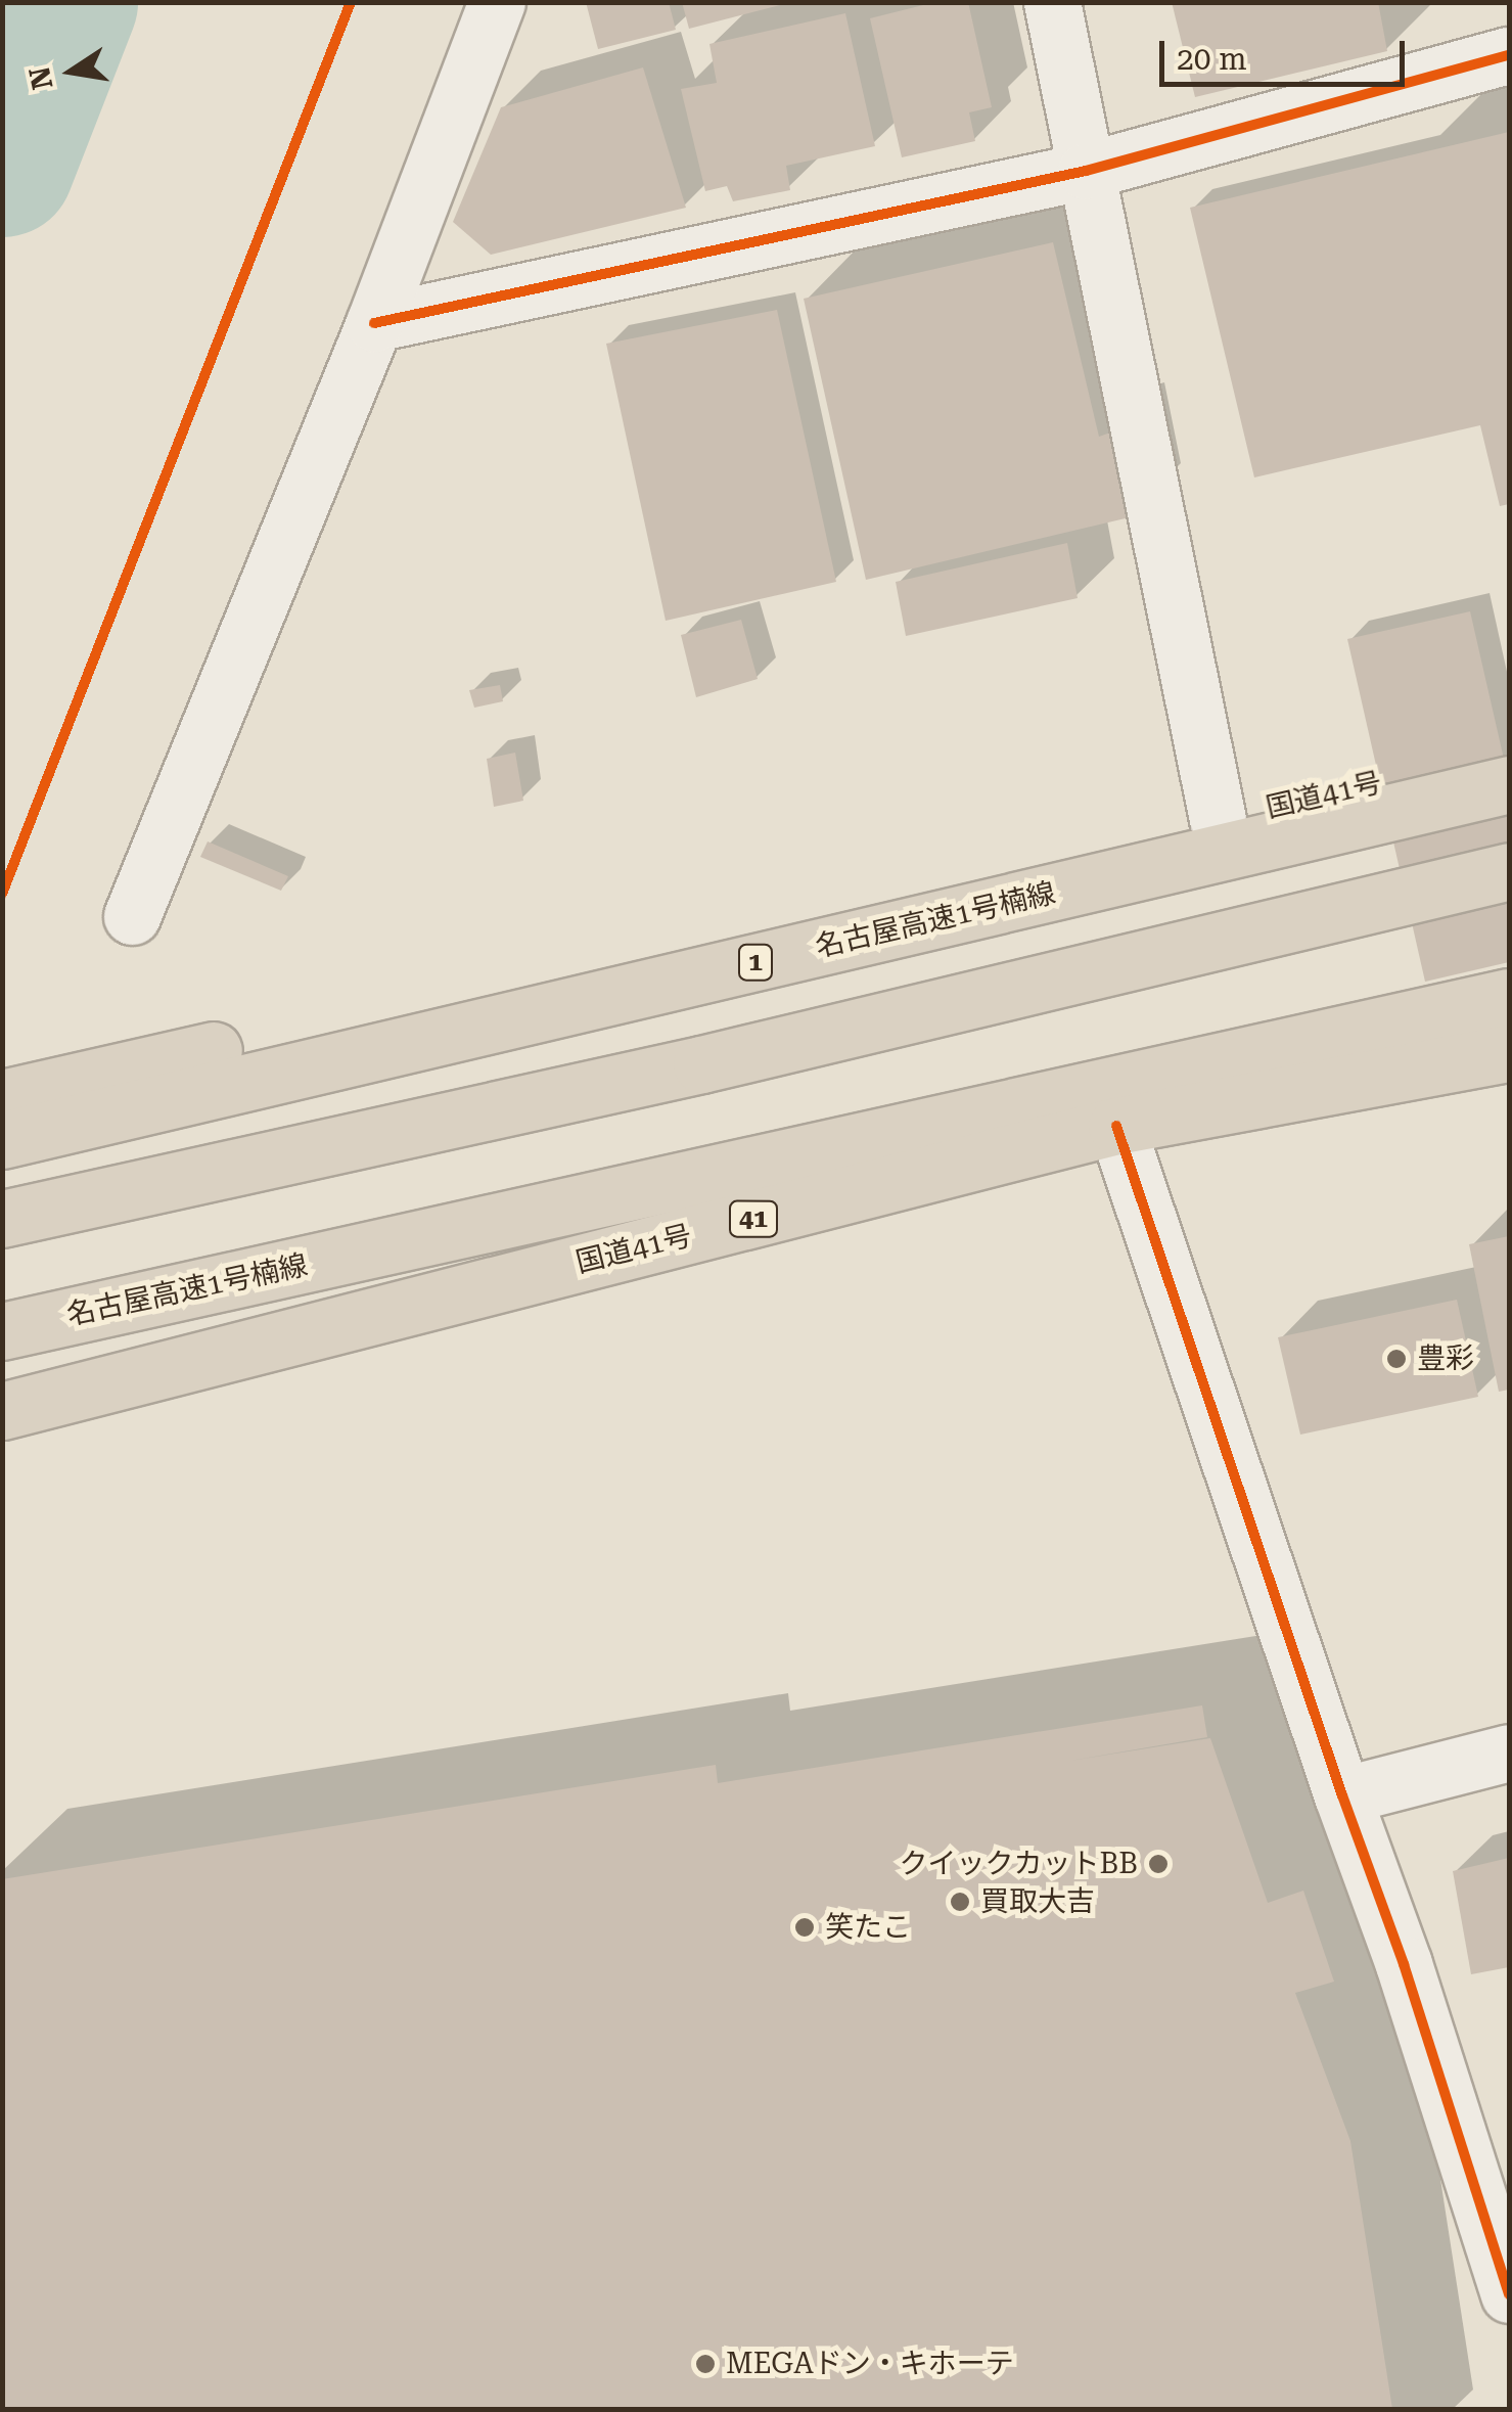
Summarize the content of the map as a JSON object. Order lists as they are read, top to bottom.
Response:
{
  "streets": {
    "highway": [
      "国道41号",
      "名古屋高速1号楠線",
      "1",
      "41"
    ]
  },
  "places": [
    "豊彩",
    "クイックカットBB",
    "買取大吉",
    "笑たこ",
    "MEGAドン・キホーテ"
  ],
  "scale_bar": "20 m",
  "north": "left"
}
